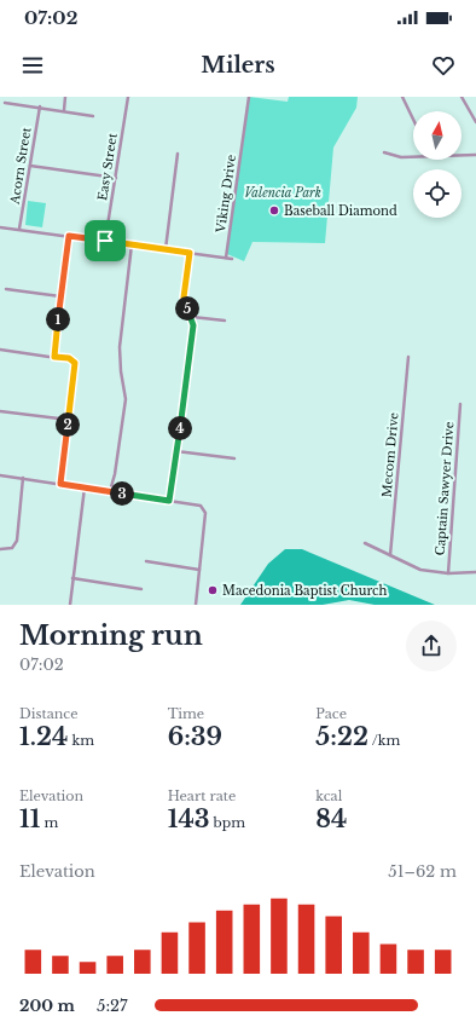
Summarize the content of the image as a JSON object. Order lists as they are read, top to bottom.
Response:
{
  "streets": {
    "street": [
      "Acorn Street",
      "Easy Street",
      "Viking Drive",
      "Mecom Drive",
      "Captain Sawyer Drive"
    ]
  },
  "parks": ["Valencia Park"],
  "places": ["Baseball Diamond", "Macedonia Baptist Church"],
  "north": "top",
  "page": {
    "status": "07:02",
    "header": "Milers",
    "pins": [
      "5",
      "1",
      "2",
      "4",
      "3"
    ],
    "heading": ["Morning run", "07:02"],
    "stats": [
      ["Distance", "1.24 km"],
      ["Time", "6:39"],
      ["Pace", "5:22 /km"],
      ["Elevation", "11 m"],
      ["Heart rate", "143 bpm"],
      ["kcal", "84"]
    ],
    "chart": ["Elevation", "51–62 m"],
    "list": [
      {
        "name": "200 m",
        "note": "5:27"
      }
    ]
  }
}
